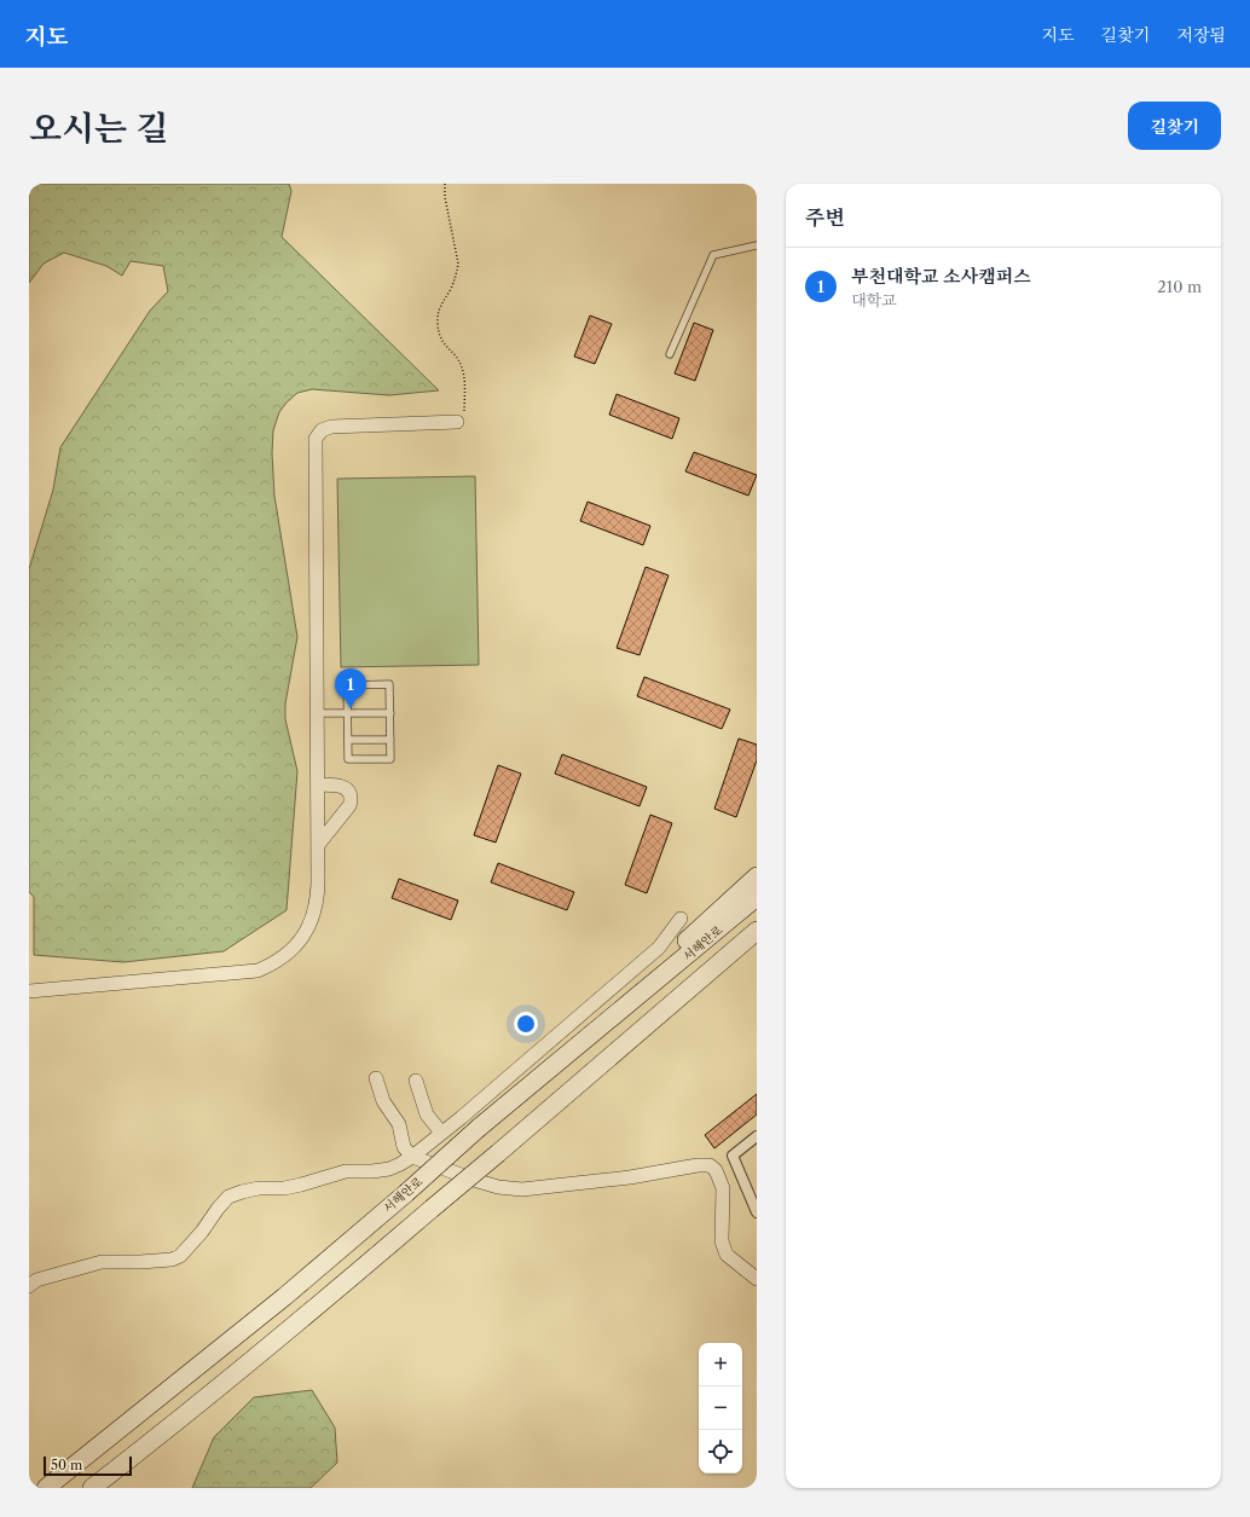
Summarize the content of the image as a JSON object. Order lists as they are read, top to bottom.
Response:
{
  "streets": {
    "main road": ["서해안로"]
  },
  "scale_bar": "50 m",
  "page": {
    "header": "지도",
    "nav": ["지도", "길찾기", "저장됨"],
    "title": "오시는 길",
    "buttons": "길찾기",
    "heading": "주변",
    "list": [
      {
        "mark": "1",
        "name": "부천대학교 소사캠퍼스",
        "note": "대학교",
        "value": "210 m"
      }
    ],
    "pins": "1",
    "map_buttons": ["+", "−"],
    "scale": "50 m"
  }
}
